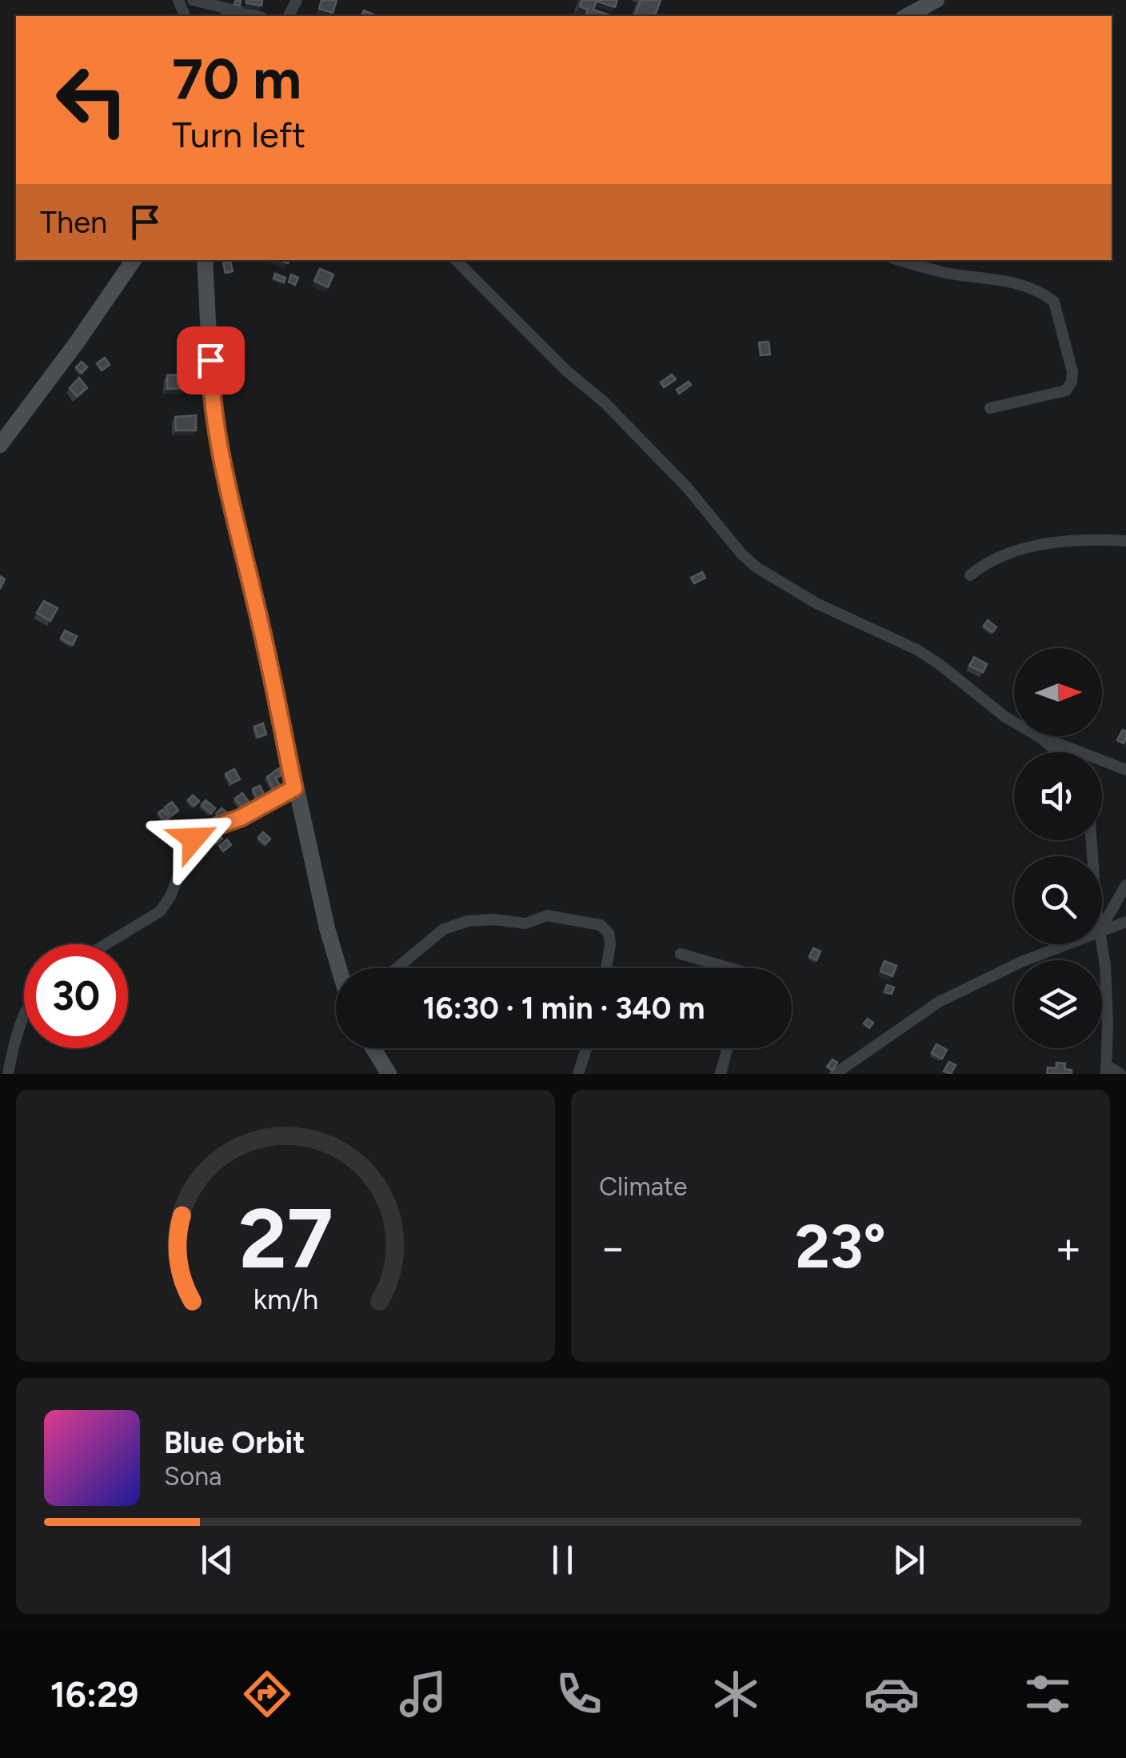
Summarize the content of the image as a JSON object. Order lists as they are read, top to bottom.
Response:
{
  "north": "right",
  "page": {
    "turn": ["70 m", "Turn left"],
    "then": "Then",
    "limit": "30",
    "trip": "16:30 · 1 min · 340 m",
    "tile": "Climate",
    "heat": ["−", "23°", "+"],
    "song": ["Blue Orbit", "Sona"],
    "tabs": "16:29",
    "gauge": ["27", "km/h"]
  }
}
